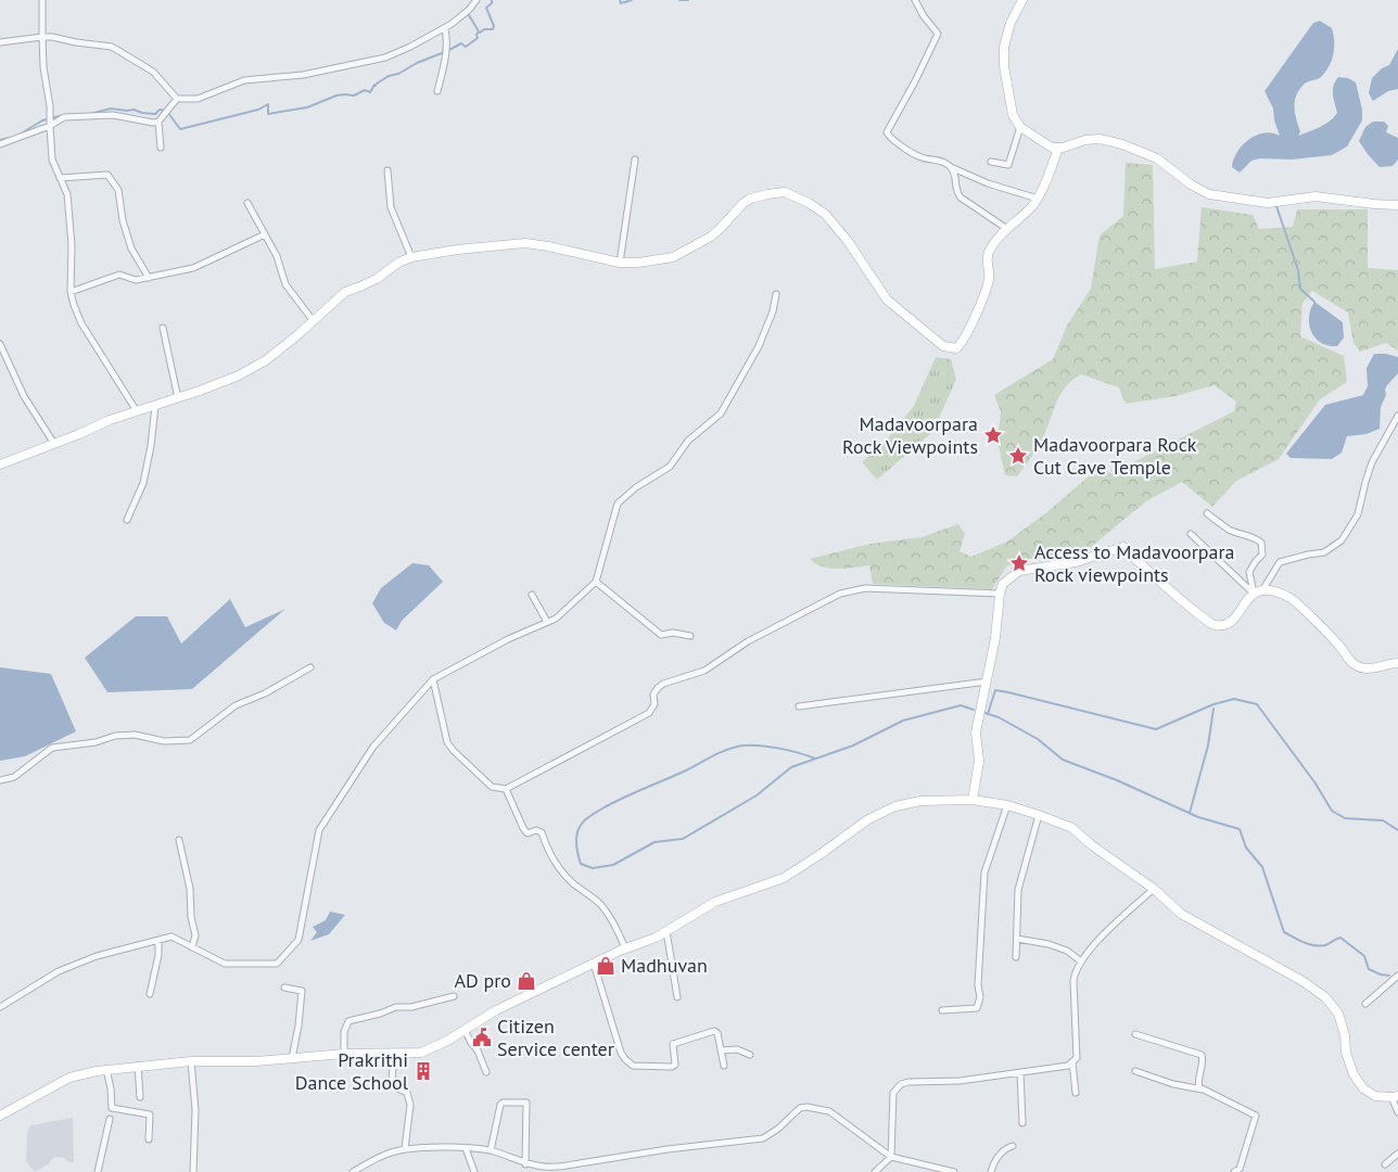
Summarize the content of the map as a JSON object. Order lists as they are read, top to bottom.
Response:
{
  "places": {
    "place": ["Madavoorpara Rock Viewpoints", "Madavoorpara Rock Cut Cave Temple", "Access to Madavoorpara Rock viewpoints"],
    "shop": ["Madhuvan", "AD pro"],
    "public building": ["Citizen Service center"],
    "building": ["Prakrithi Dance School"]
  }
}
